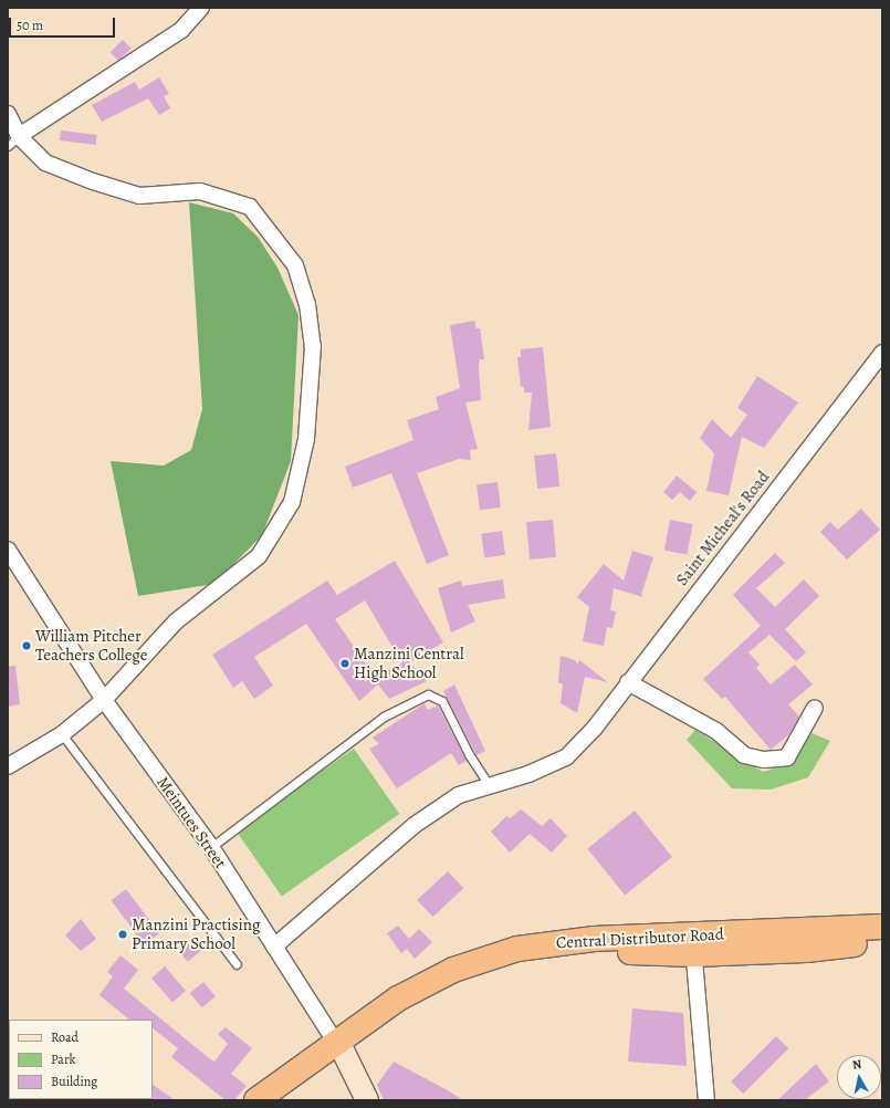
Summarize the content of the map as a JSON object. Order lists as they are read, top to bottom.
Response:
{
  "streets": {
    "highway": ["Central Distributor Road"],
    "street": ["Saint Micheal's Road", "Meintues Street"]
  },
  "crossings": [
    ["Saint Micheal's Road", "Meintues Street"],
    ["Meintues Street", "Central Distributor Road"]
  ],
  "places": ["William Pitcher Teachers College", "Manzini Central High School", "Manzini Practising Primary School"],
  "legend": ["Road", "Park", "Building"],
  "scale_bar": "50 m",
  "north": "top"
}
